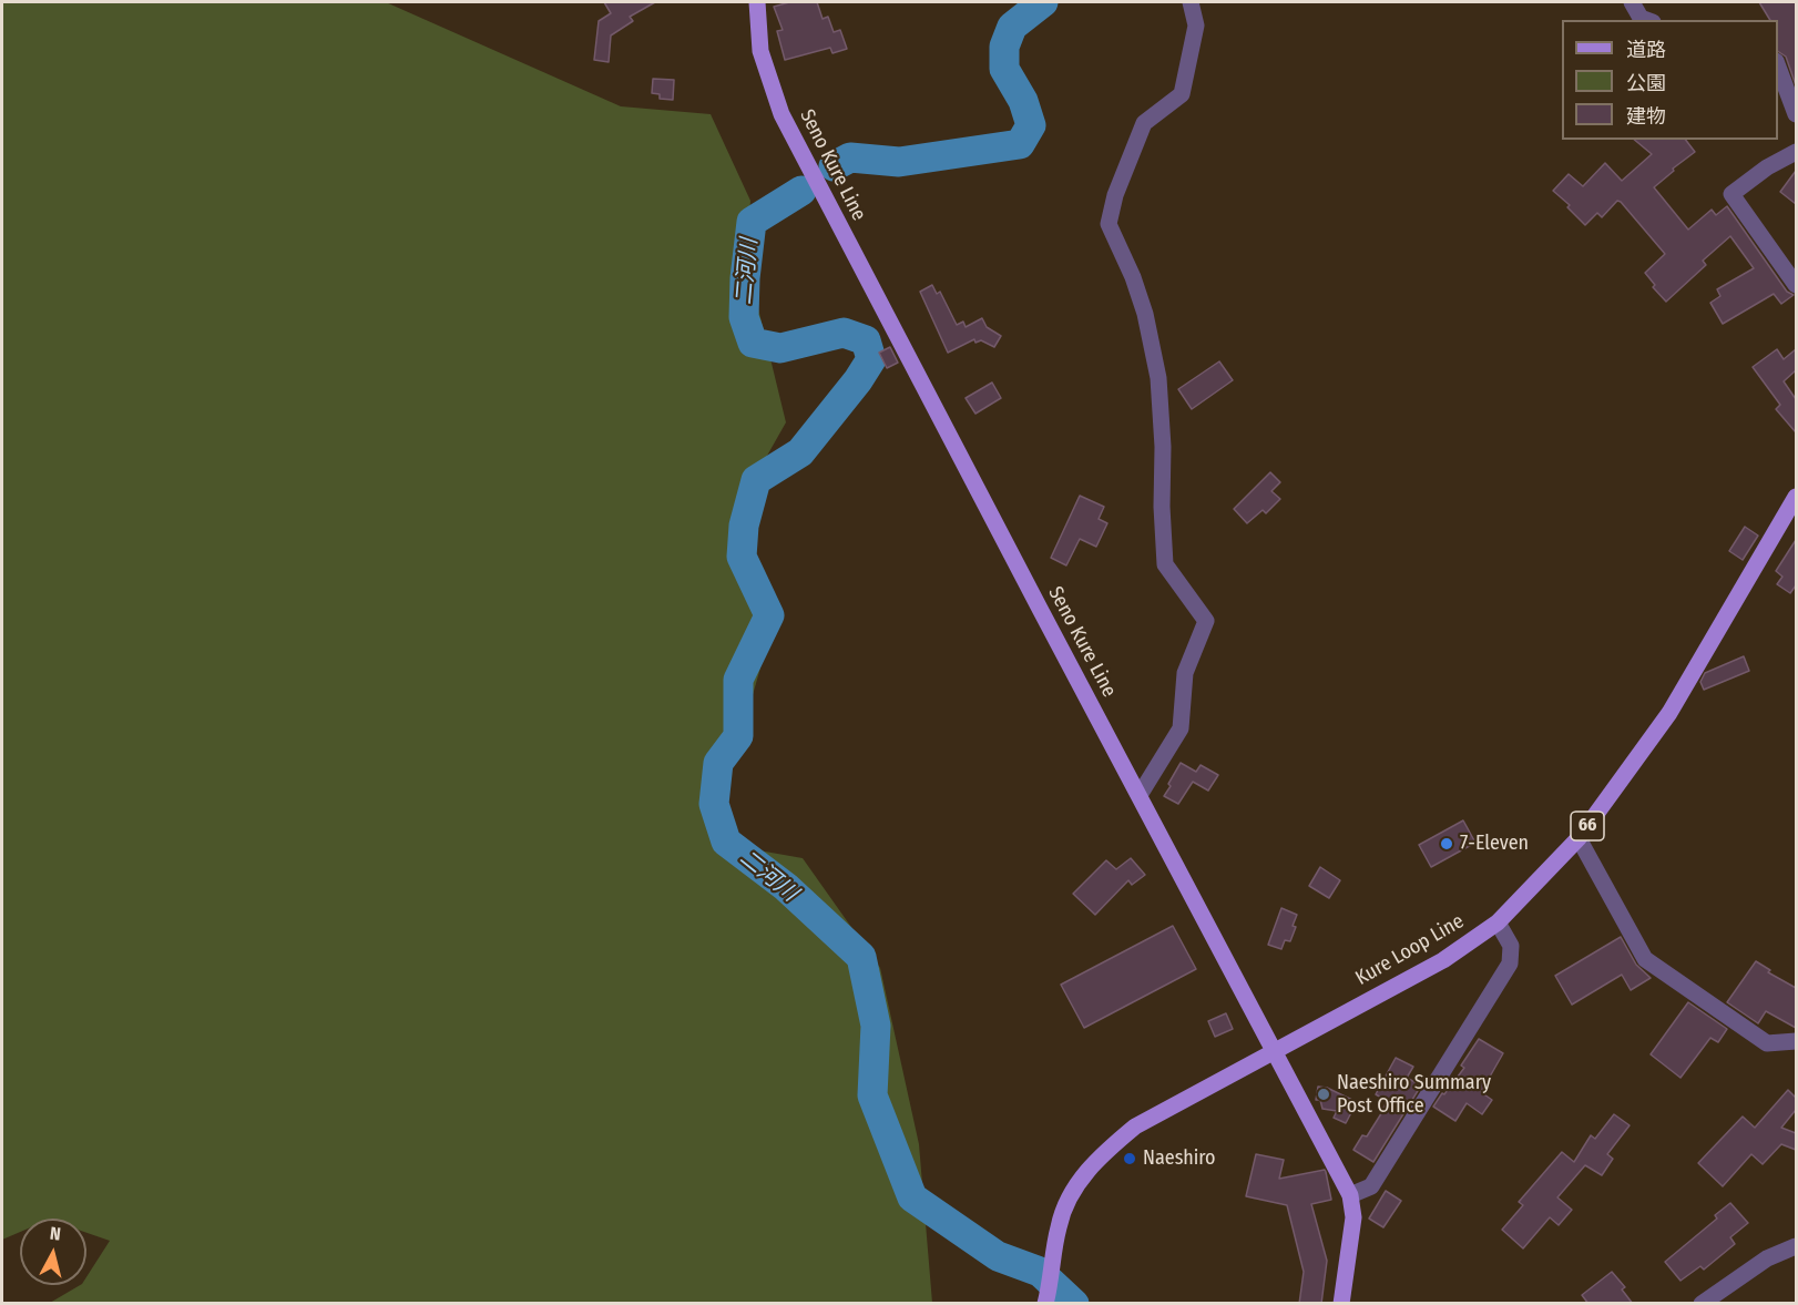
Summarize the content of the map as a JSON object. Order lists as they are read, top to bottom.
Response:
{
  "streets": {
    "main road": ["Seno Kure Line", "66", "Kure Loop Line"]
  },
  "crossings": [
    ["Seno Kure Line", "Kure Loop Line"]
  ],
  "water": ["二河川"],
  "places": ["7-Eleven", "Naeshiro Summary Post Office", "Naeshiro"],
  "legend": ["道路", "公園", "建物"],
  "north": "top"
}
